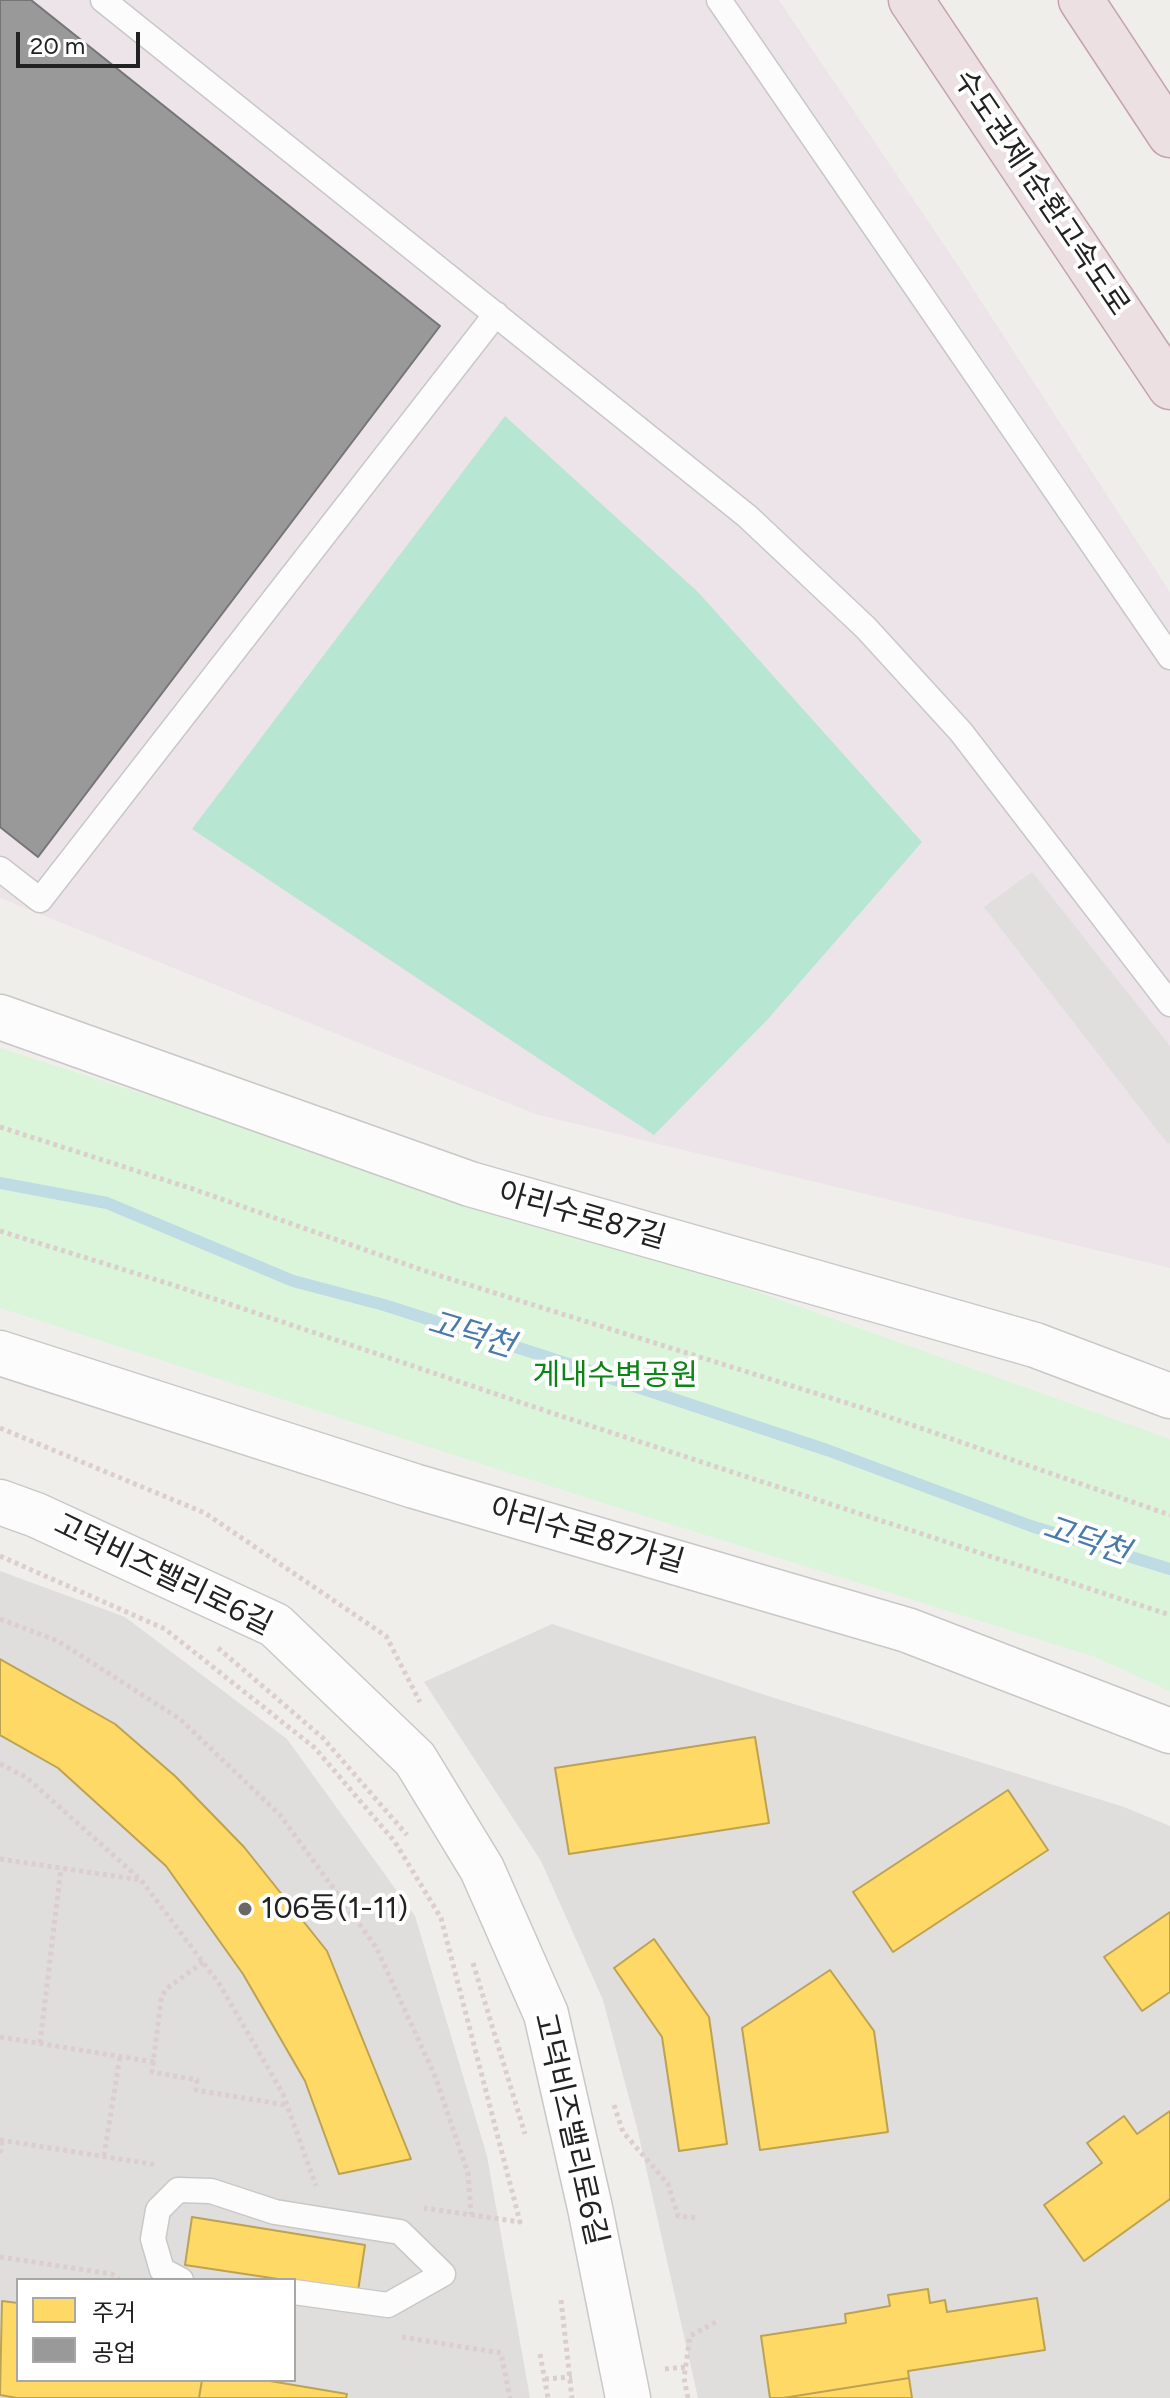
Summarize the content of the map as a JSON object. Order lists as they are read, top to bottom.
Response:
{
  "streets": {
    "highway": ["수도권제1순환고속도로"],
    "street": ["아리수로87길", "아리수로87가길", "고덕비즈밸리로6길"]
  },
  "water": ["고덕천"],
  "parks": ["게내수변공원"],
  "places": ["106동(1-11)"],
  "legend": ["주거", "공업"],
  "scale_bar": "20 m"
}
